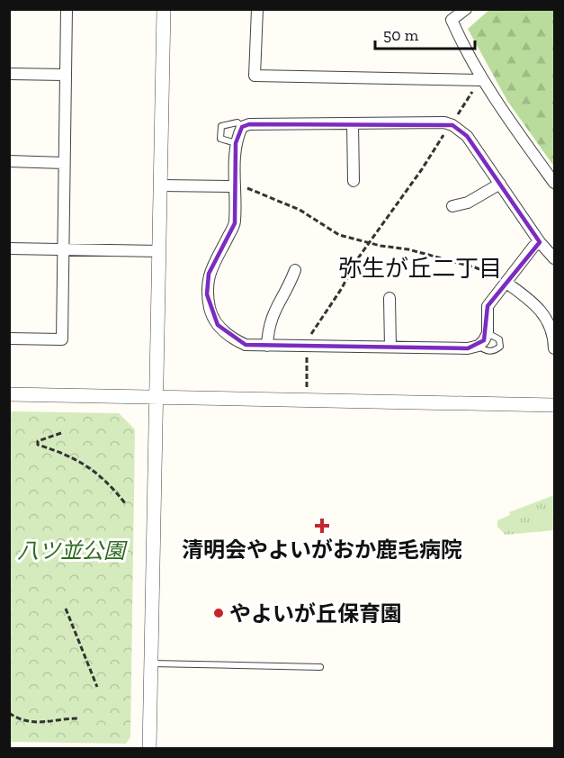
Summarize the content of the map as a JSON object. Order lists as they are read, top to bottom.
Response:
{
  "districts": ["弥生が丘二丁目"],
  "parks": ["八ツ並公園"],
  "places": {
    "health": ["清明会やよいがおか鹿毛病院"],
    "other": ["やよいが丘保育園"]
  },
  "scale_bar": "50 m"
}
